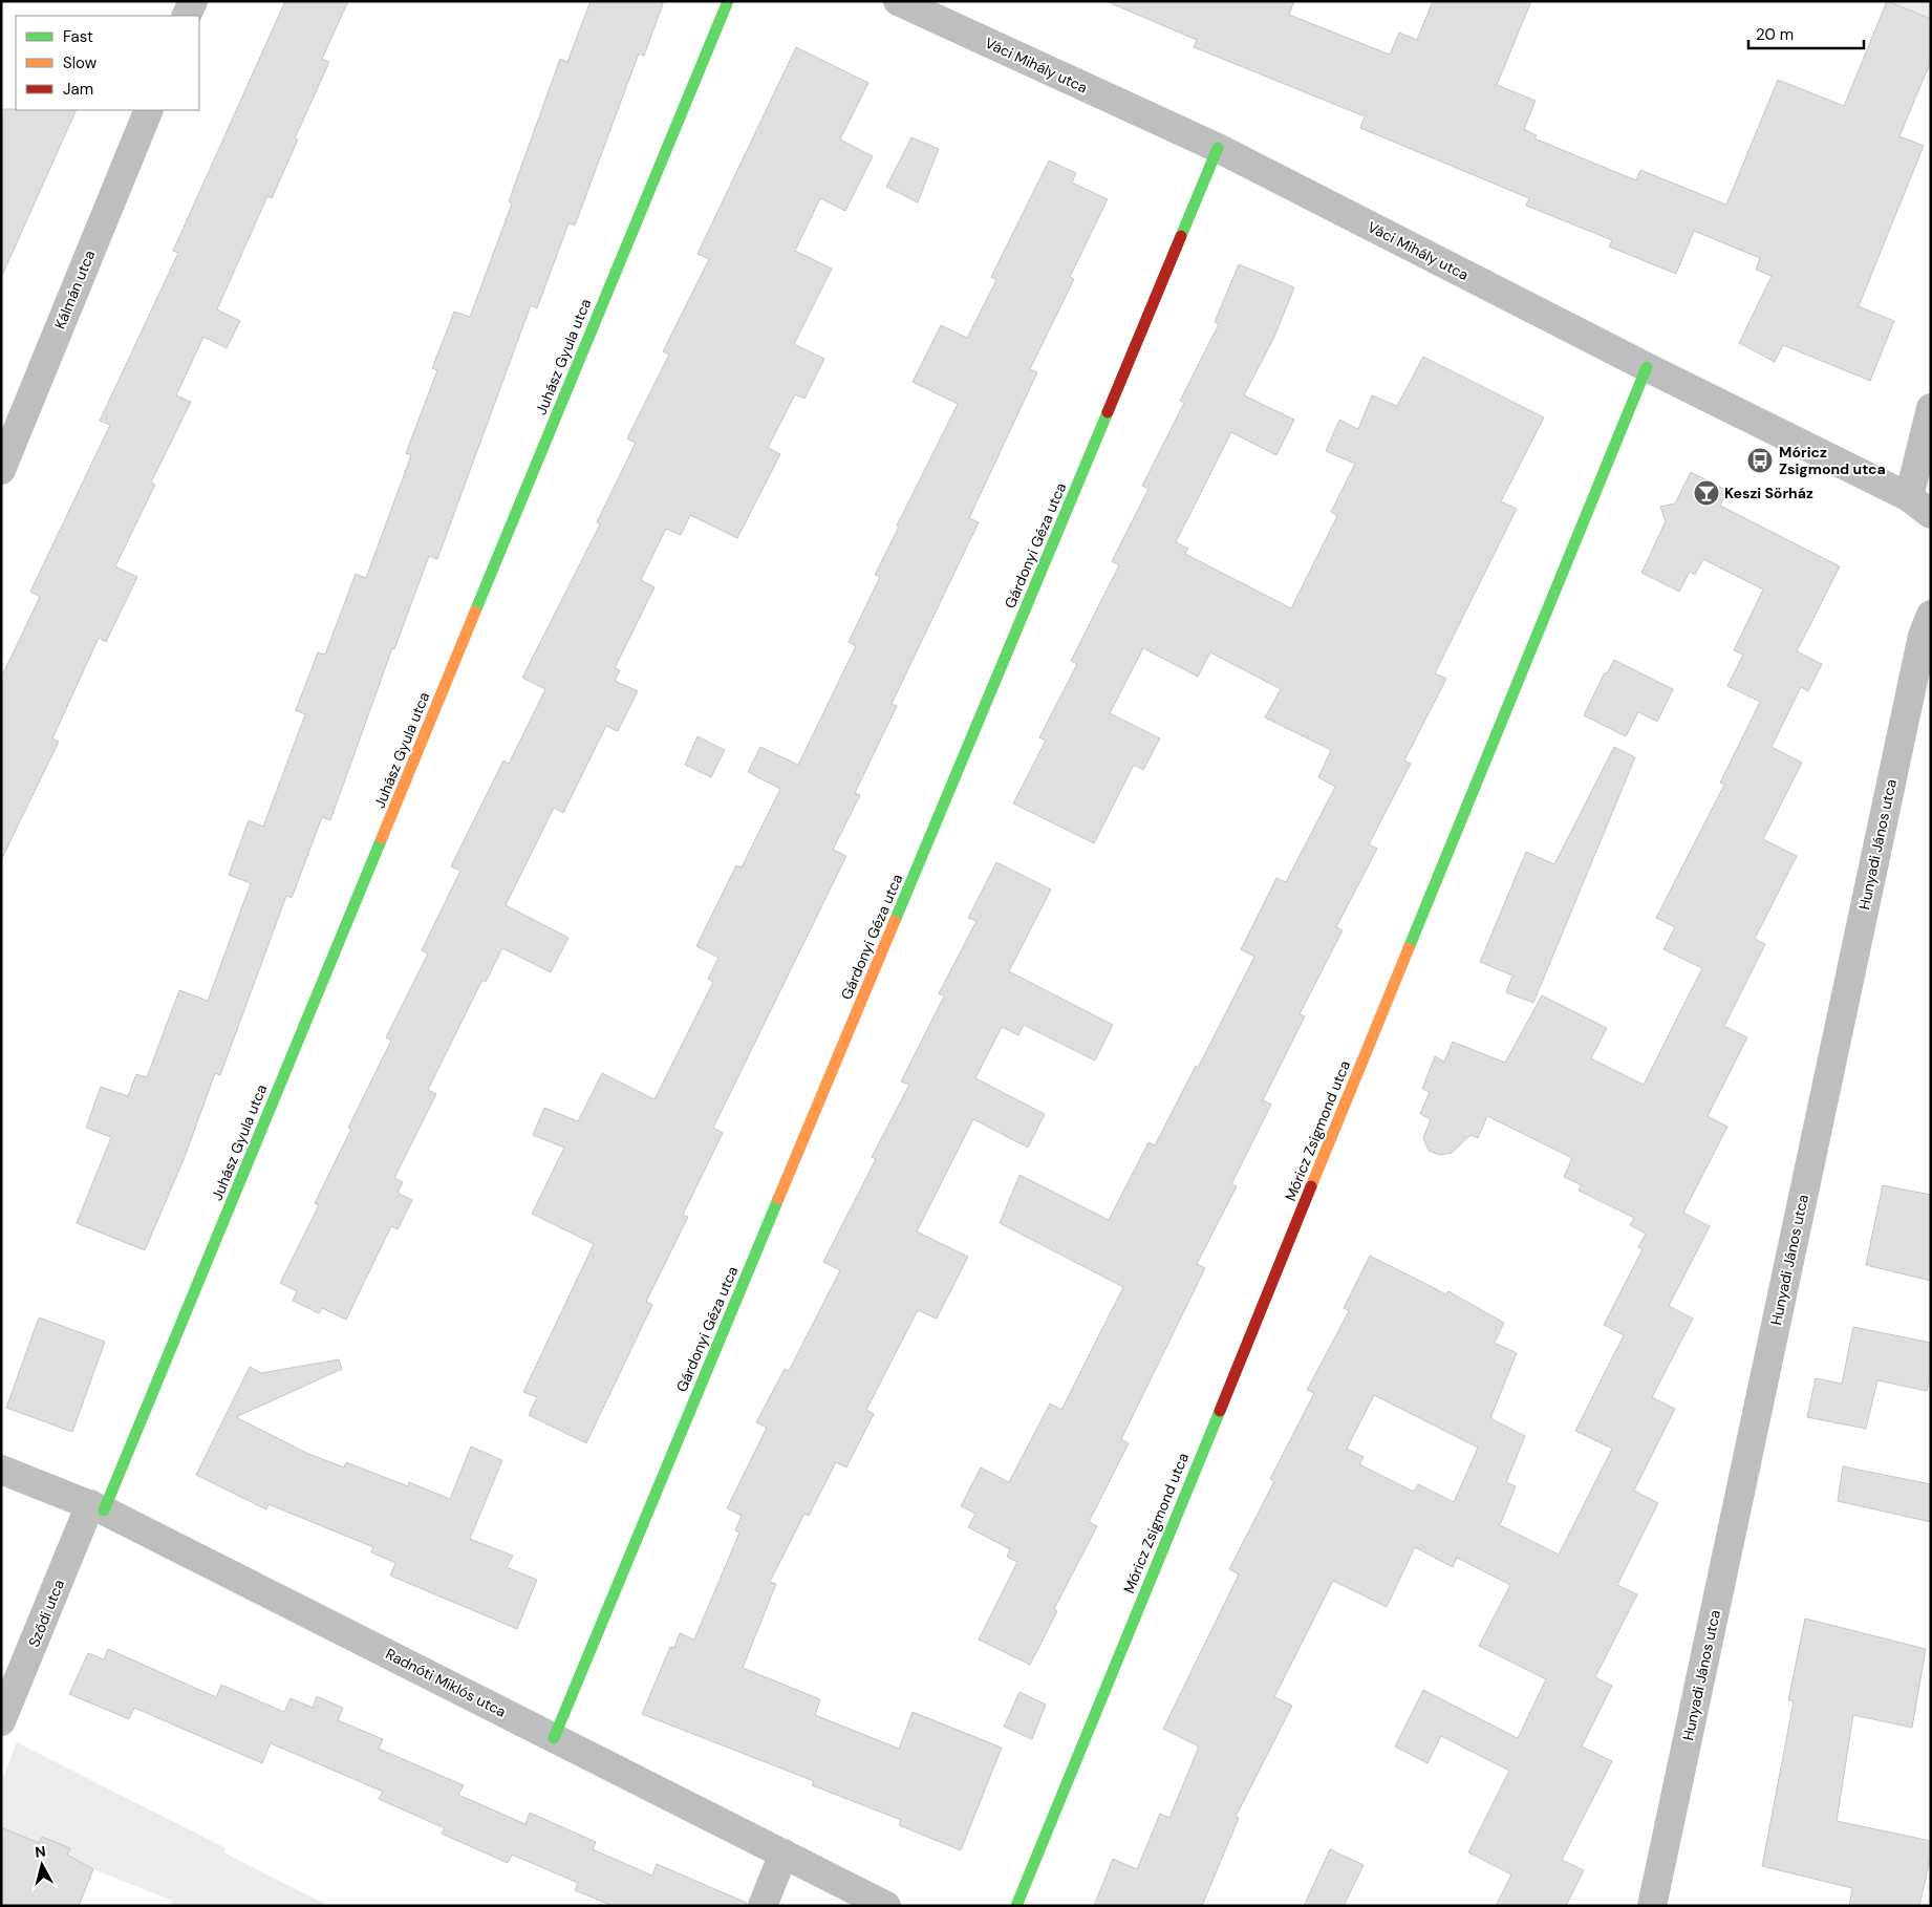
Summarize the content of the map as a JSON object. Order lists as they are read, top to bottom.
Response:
{
  "streets": {
    "street": [
      "Váci Mihály utca",
      "Kálmán utca",
      "Juhász Gyula utca",
      "Gárdonyi Géza utca",
      "Hunyadi János utca",
      "Móricz Zsigmond utca",
      "Sződi utca",
      "Radnóti Miklós utca"
    ]
  },
  "crossings": [
    ["Váci Mihály utca", "Gárdonyi Géza utca"],
    ["Váci Mihály utca", "Móricz Zsigmond utca"],
    ["Juhász Gyula utca", "Sződi utca"],
    ["Juhász Gyula utca", "Radnóti Miklós utca"],
    ["Gárdonyi Géza utca", "Radnóti Miklós utca"],
    ["Sződi utca", "Radnóti Miklós utca"]
  ],
  "places": {
    "bus stop": ["Móricz Zsigmond utca"],
    "bar": ["Keszi Sörház"]
  },
  "legend": ["Fast", "Slow", "Jam"],
  "scale_bar": "20 m",
  "north": "top"
}
